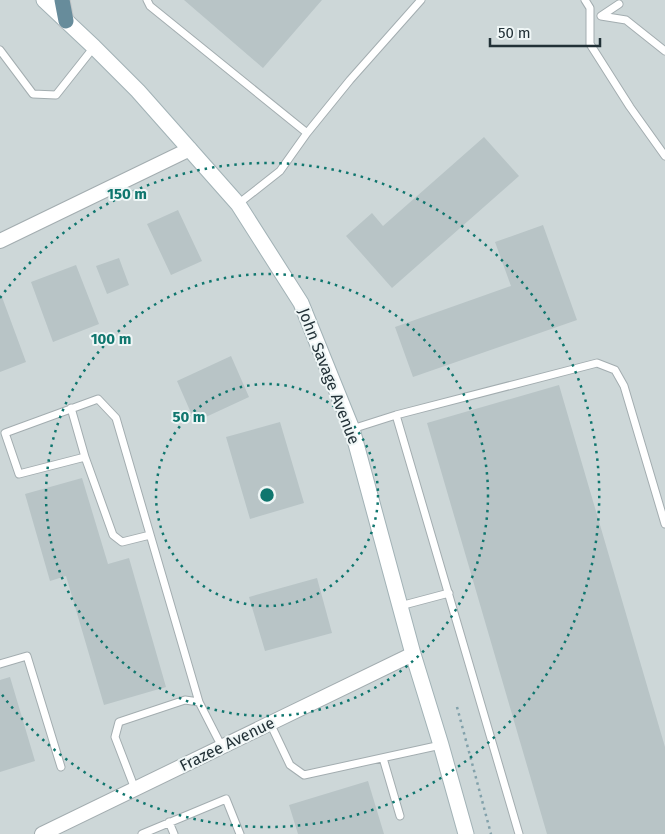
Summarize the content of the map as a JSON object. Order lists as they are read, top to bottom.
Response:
{
  "streets": {
    "main road": ["John Savage Avenue"],
    "street": ["Frazee Avenue"]
  },
  "crossings": [
    ["John Savage Avenue", "Frazee Avenue"]
  ],
  "scale_bar": "50 m",
  "rings": ["150 m", "100 m", "50 m"]
}
